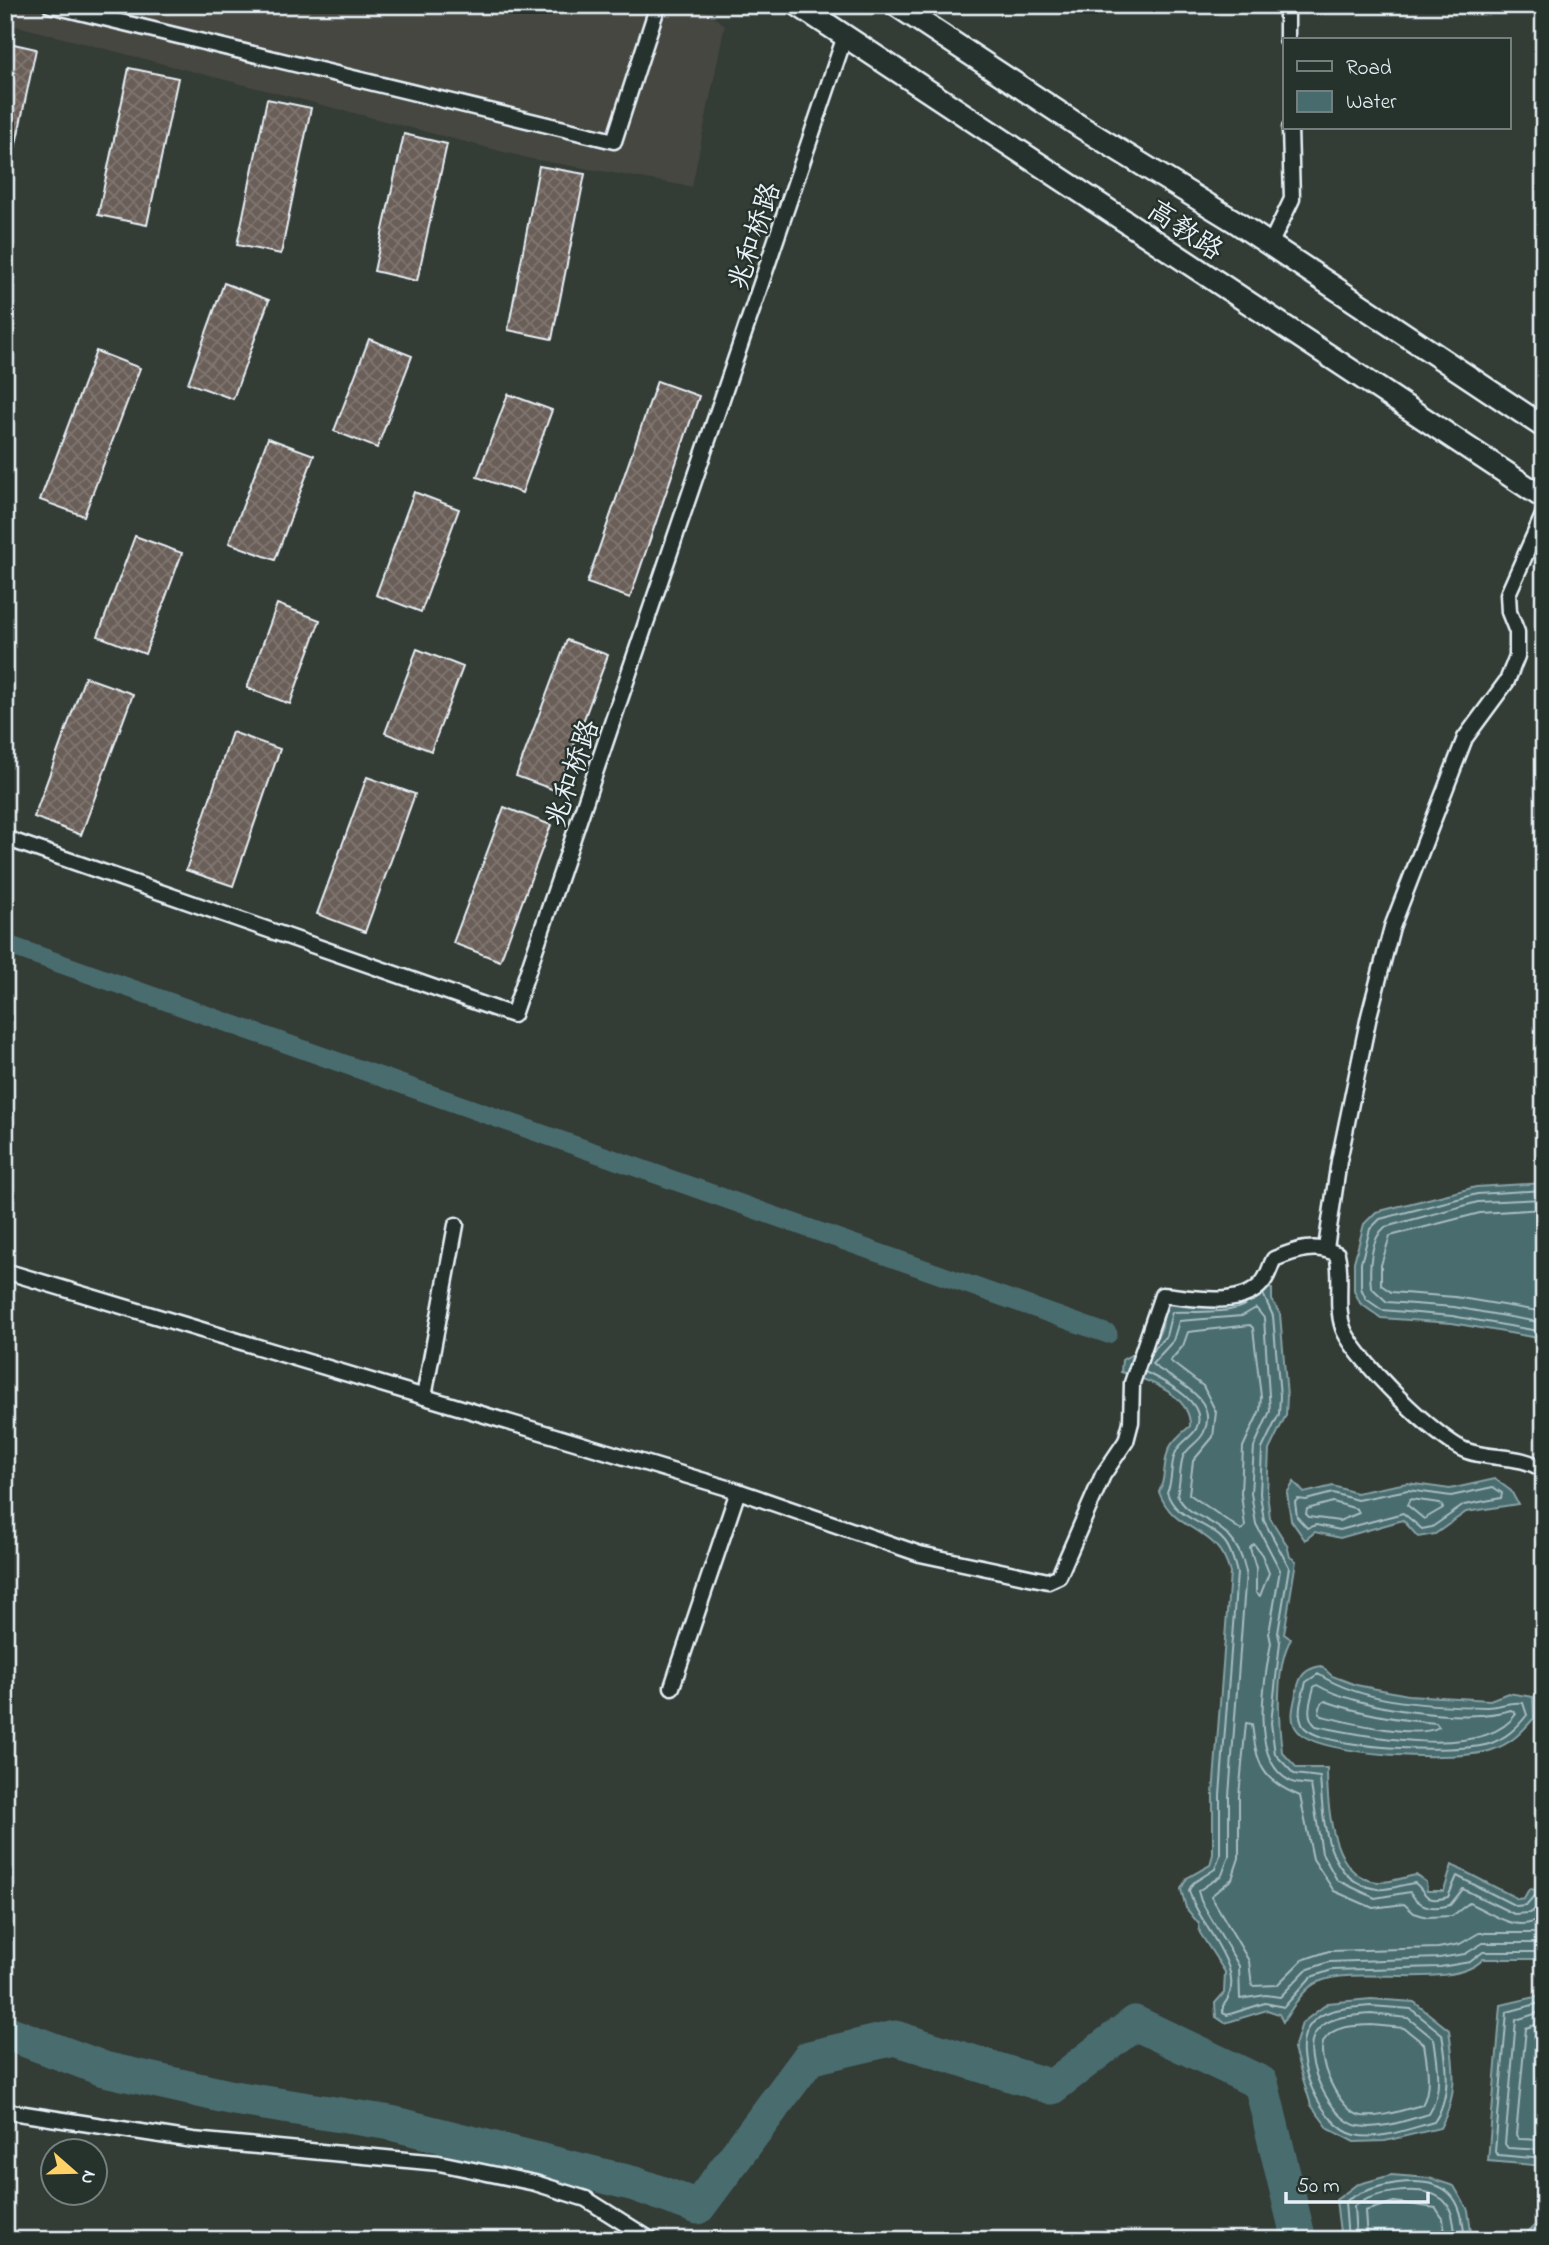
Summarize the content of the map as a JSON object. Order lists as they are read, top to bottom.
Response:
{
  "streets": {
    "main road": ["高教路"],
    "street": ["兆和桥路"]
  },
  "crossings": [
    ["高教路", "兆和桥路"]
  ],
  "legend": ["Road", "Water"],
  "scale_bar": "50 m",
  "north": "right"
}
